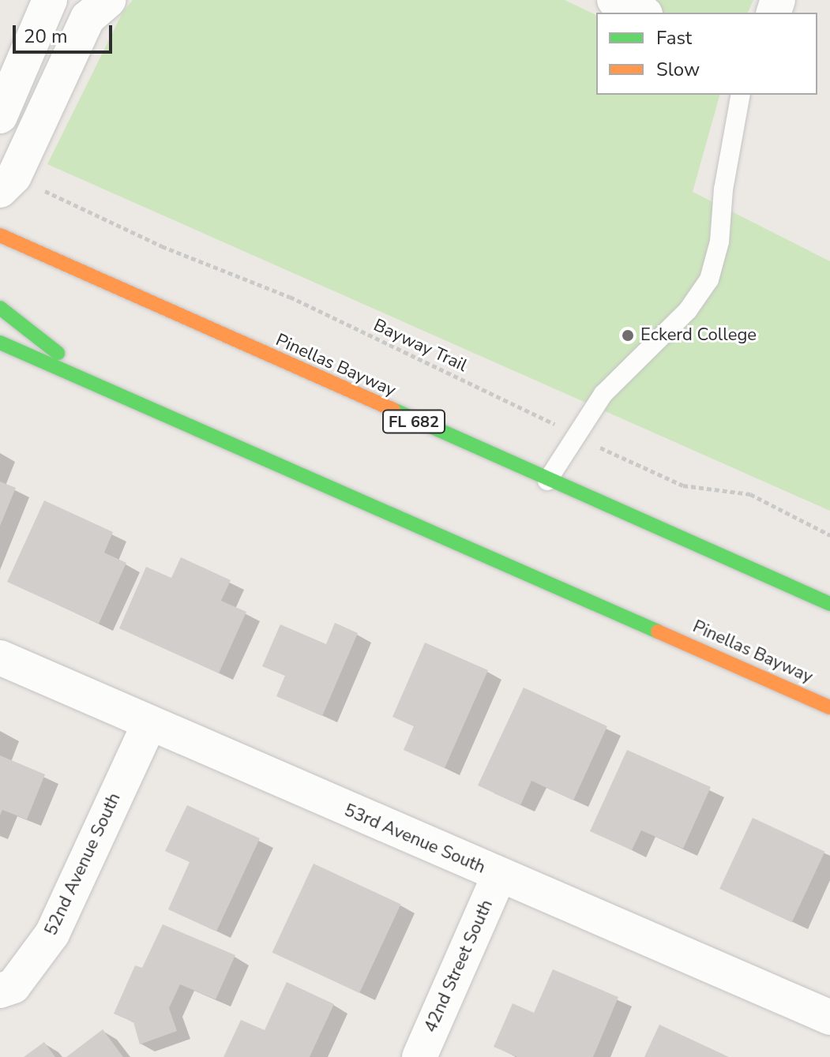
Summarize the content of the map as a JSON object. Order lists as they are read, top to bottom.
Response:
{
  "streets": {
    "main road": ["Pinellas Bayway", "FL 682"],
    "street": ["53rd Avenue South", "52nd Avenue South", "42nd Street South"],
    "path": ["Bayway Trail"]
  },
  "crossings": [
    ["53rd Avenue South", "52nd Avenue South"],
    ["53rd Avenue South", "42nd Street South"]
  ],
  "places": ["Eckerd College"],
  "legend": ["Fast", "Slow"],
  "scale_bar": "20 m"
}
